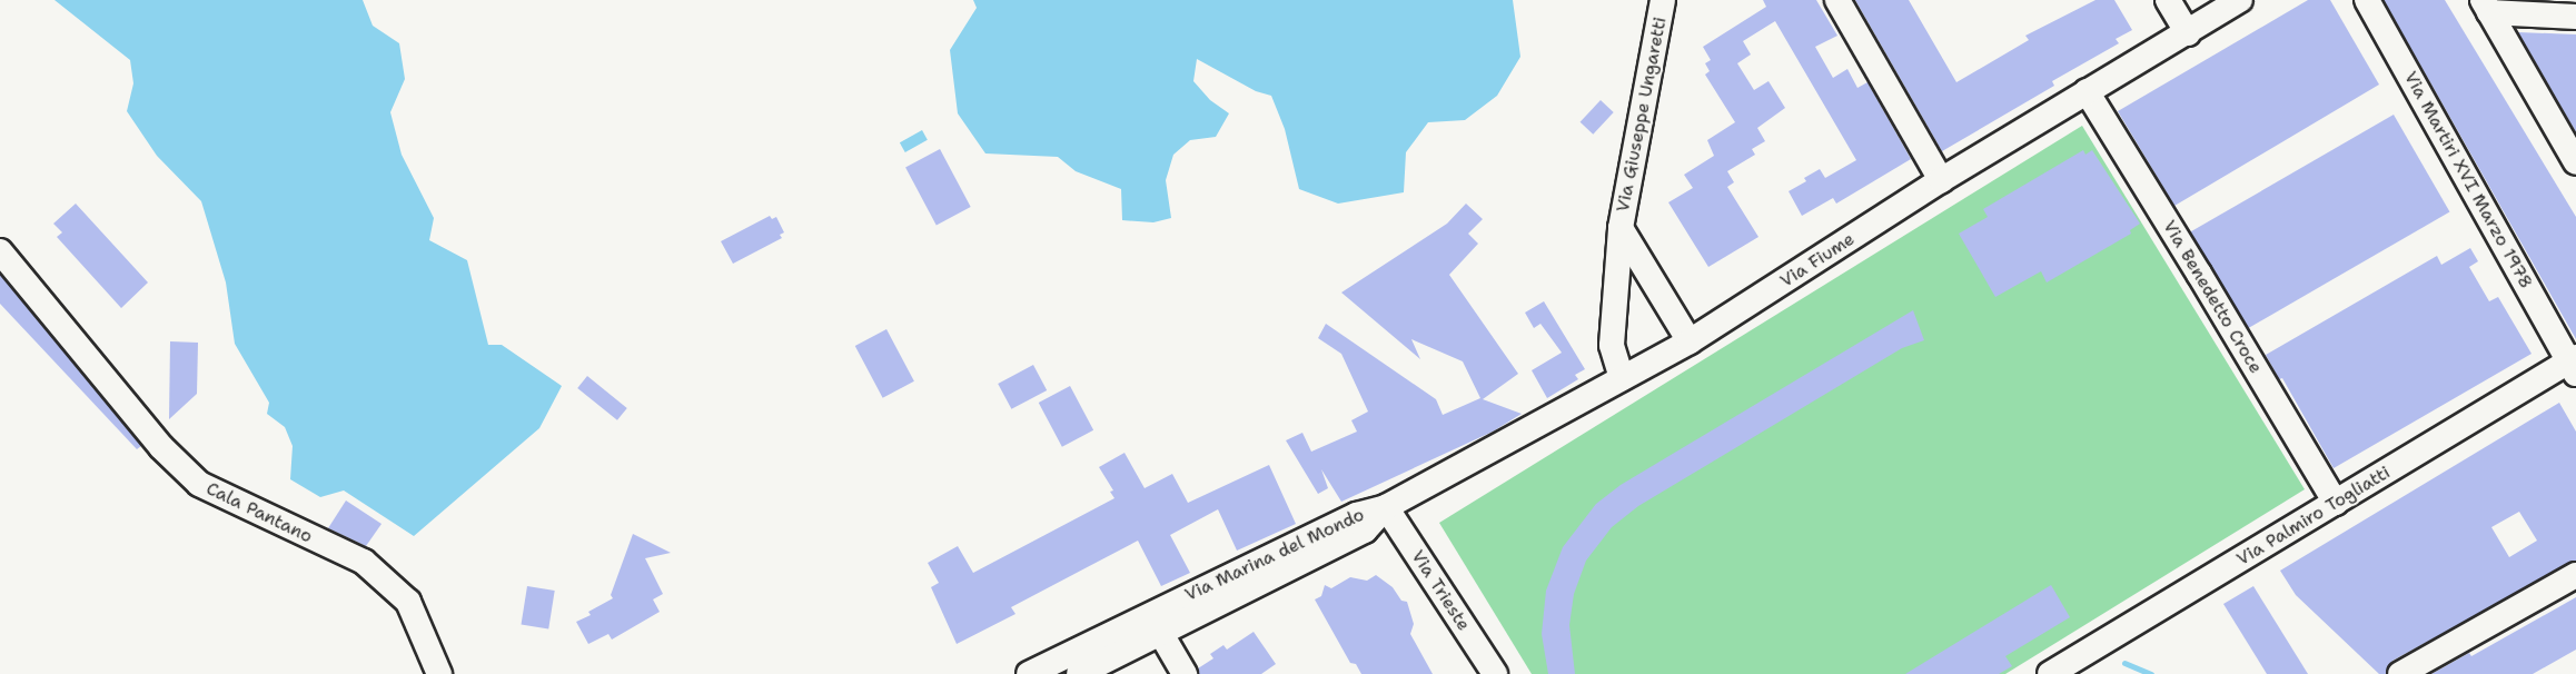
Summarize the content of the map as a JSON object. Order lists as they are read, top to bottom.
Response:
{
  "streets": {
    "street": [
      "Via Giuseppe Ungaretti",
      "Via Martiri XVI Marzo 1978",
      "Via Fiume",
      "Via Benedetto Croce",
      "Cala Pantano",
      "Via Palmiro Togliatti",
      "Via Marina del Mondo",
      "Via Trieste"
    ]
  },
  "crossings": [
    ["Via Giuseppe Ungaretti", "Via Fiume"],
    ["Via Martiri XVI Marzo 1978", "Via Palmiro Togliatti"],
    ["Via Fiume", "Via Benedetto Croce"],
    ["Via Fiume", "Via Marina del Mondo"],
    ["Via Fiume", "Via Trieste"],
    ["Via Benedetto Croce", "Via Palmiro Togliatti"],
    ["Via Marina del Mondo", "Via Trieste"]
  ]
}
